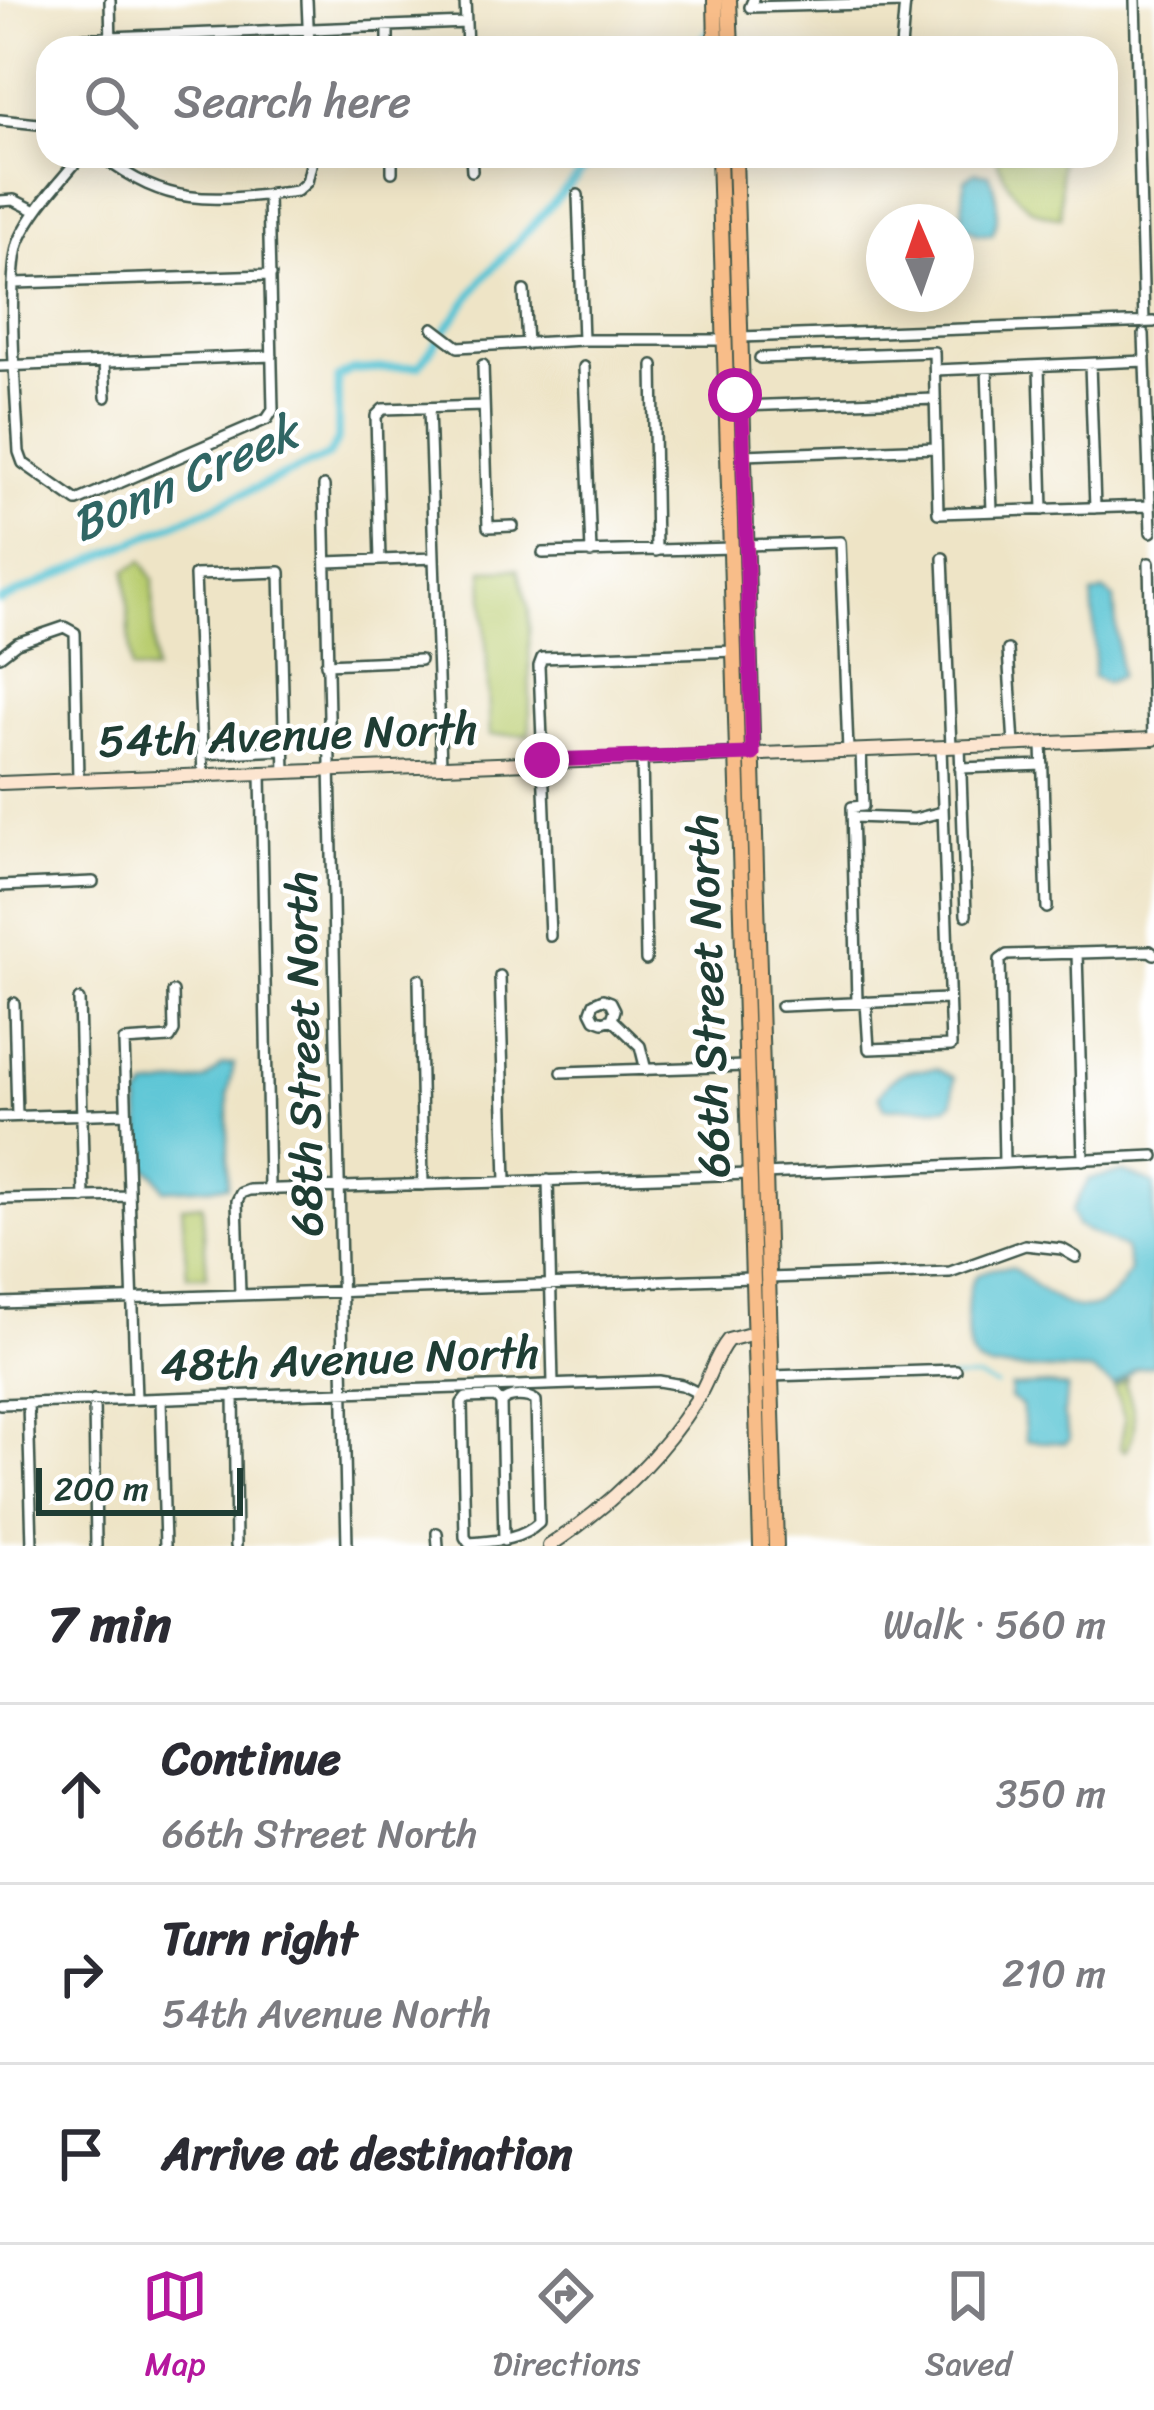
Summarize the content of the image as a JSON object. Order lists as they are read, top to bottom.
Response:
{
  "streets": {
    "main road": ["54th Avenue North", "66th Street North"],
    "street": ["68th Street North", "48th Avenue North"]
  },
  "crossings": [
    ["54th Avenue North", "66th Street North"],
    ["54th Avenue North", "68th Street North"],
    ["68th Street North", "48th Avenue North"]
  ],
  "water": ["Bonn Creek"],
  "scale_bar": "200 m",
  "north": "top",
  "page": {
    "search": "Search here",
    "scale": "200 m",
    "heading": ["7 min", "Walk · 560 m"],
    "list": [
      ["Continue", "66th Street North", "350 m"],
      ["Turn right", "54th Avenue North", "210 m"],
      "Arrive at destination"
    ],
    "nav": ["Map", "Directions", "Saved"]
  }
}
